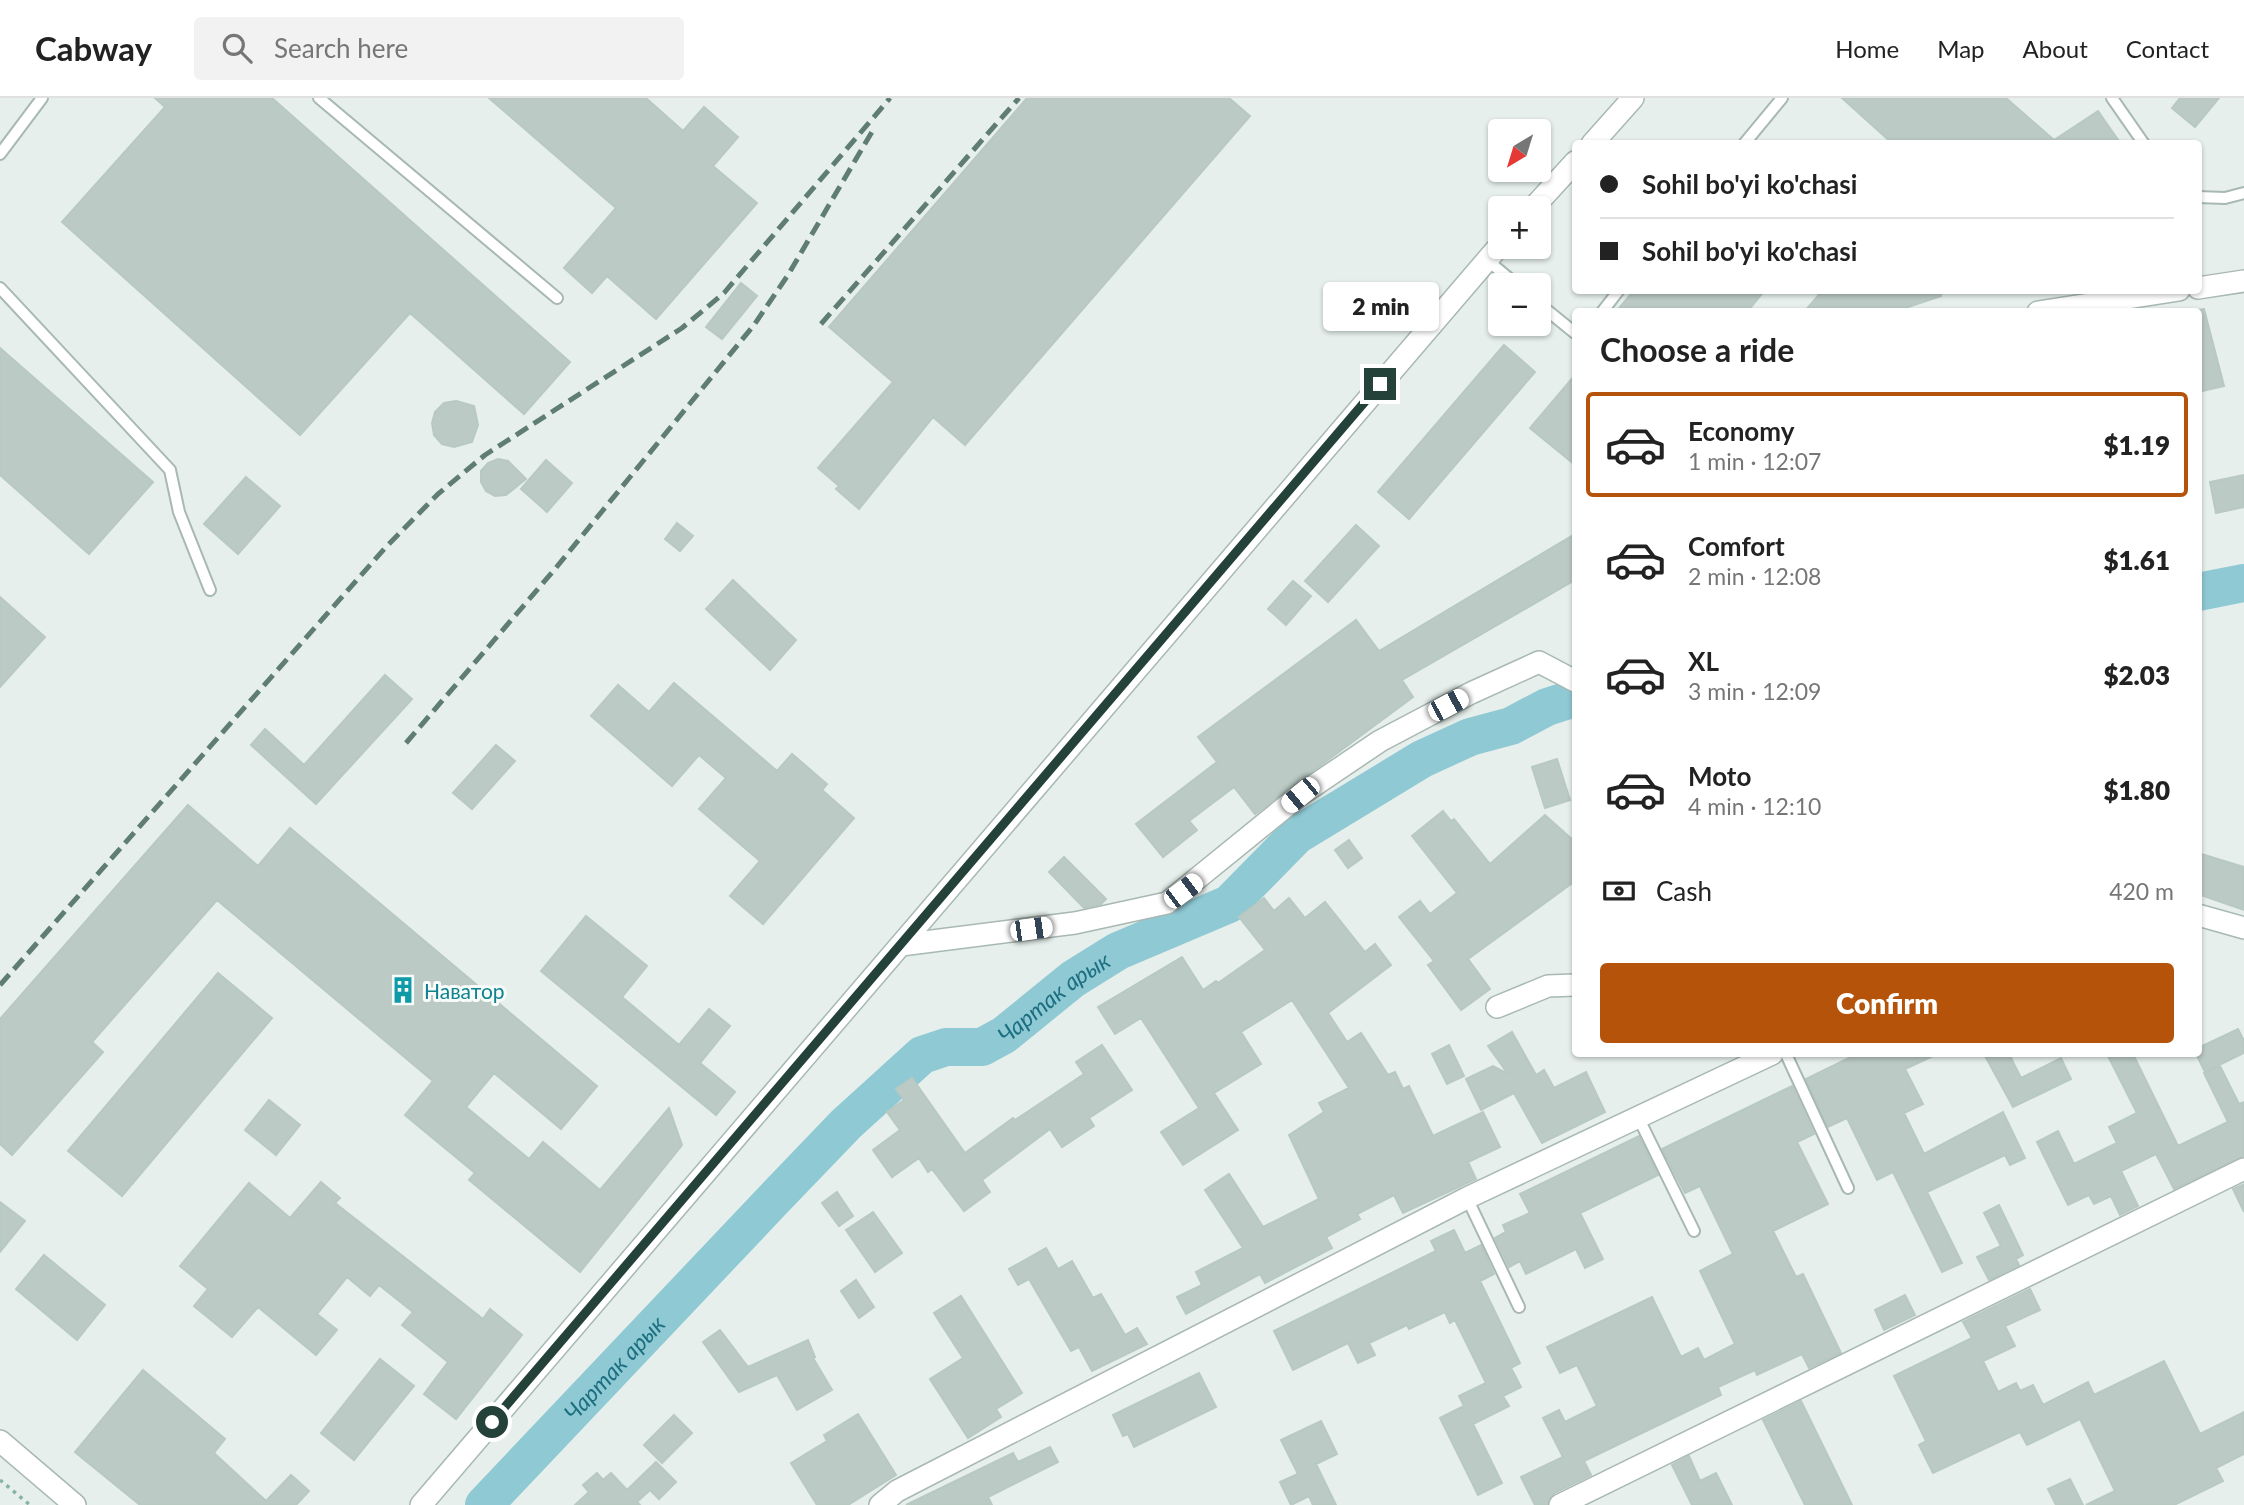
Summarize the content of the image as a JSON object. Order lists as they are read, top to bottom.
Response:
{
  "water": ["Чартак арык"],
  "places": {
    "building": ["Наватор"]
  },
  "north": "bottom left",
  "page": {
    "header": "Cabway",
    "search": "Search here",
    "nav": [
      "Home",
      "Map",
      "About",
      "Contact"
    ],
    "map_buttons": ["+", "−"],
    "banner": ["Sohil bo'yi ko'chasi", "Sohil bo'yi ko'chasi"],
    "bubble": "2 min",
    "heading": "Choose a ride",
    "list": [
      {
        "name": "Economy",
        "note": "1 min · 12:07",
        "value": "$1.19"
      },
      {
        "name": "Comfort",
        "note": "2 min · 12:08",
        "value": "$1.61"
      },
      {
        "name": "XL",
        "note": "3 min · 12:09",
        "value": "$2.03"
      },
      {
        "name": "Moto",
        "note": "4 min · 12:10",
        "value": "$1.80"
      }
    ],
    "pay": ["Cash", "420 m"],
    "buttons": "Confirm"
  }
}
